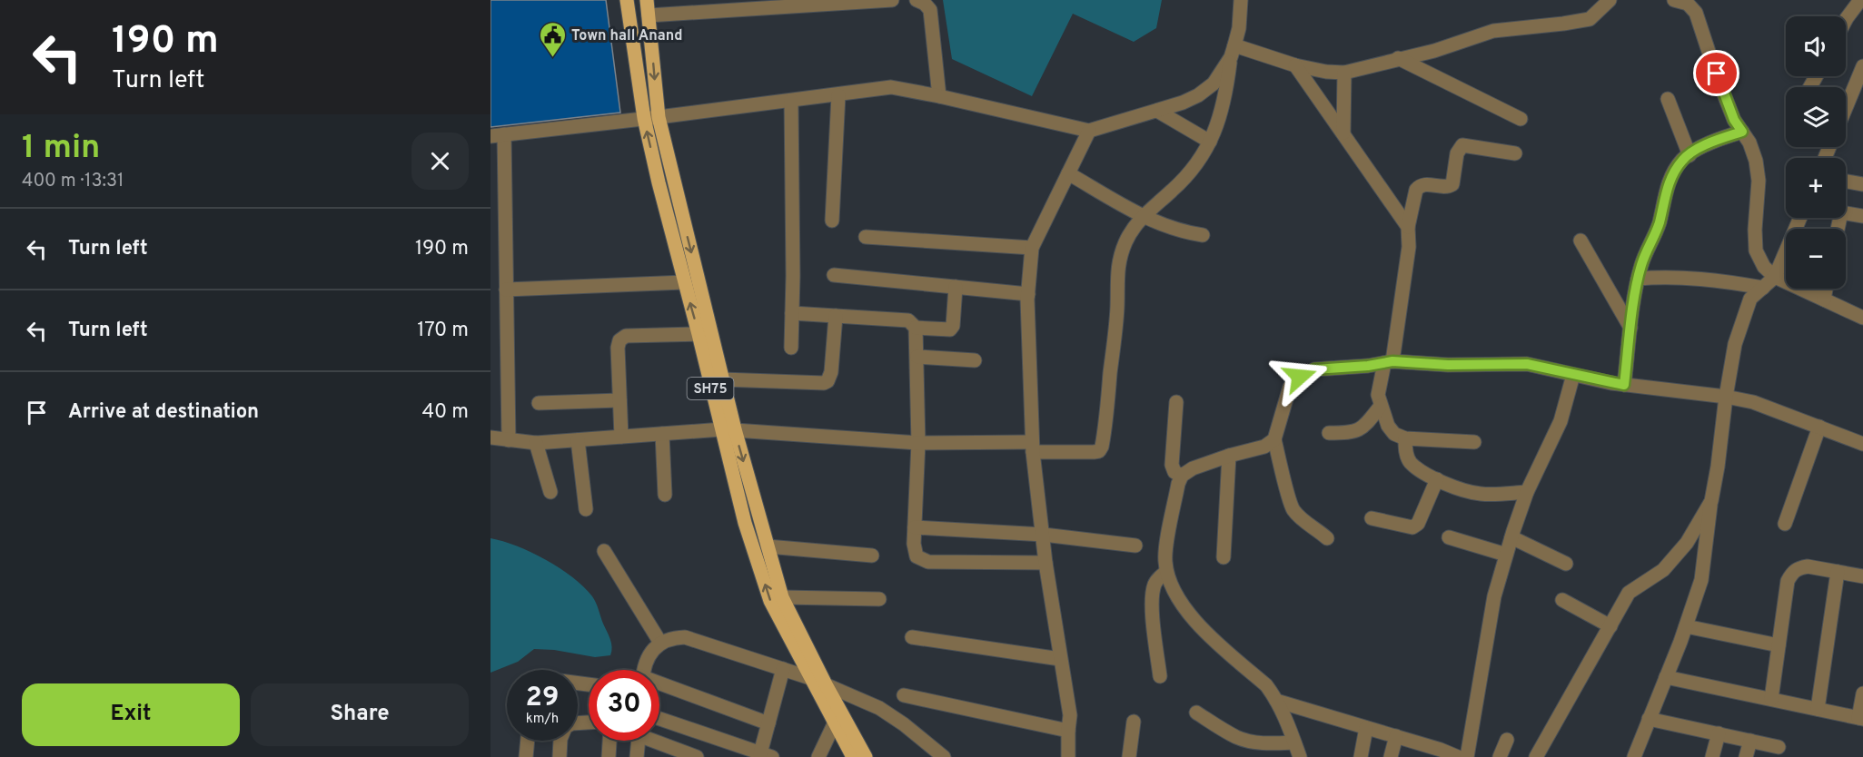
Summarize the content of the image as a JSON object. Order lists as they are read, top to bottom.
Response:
{
  "streets": {
    "main road": ["SH75"]
  },
  "places": {
    "public building": ["Town hall Anand"]
  },
  "page": {
    "turn": ["190 m", "Turn left"],
    "map_buttons": ["+", "−"],
    "heading": ["1 min", "400 m · 13:31"],
    "list": [
      {
        "name": "Turn left",
        "value": "190 m"
      },
      {
        "name": "Turn left",
        "value": "170 m"
      },
      {
        "name": "Arrive at destination",
        "value": "40 m"
      }
    ],
    "speed": "29 km/h",
    "limit": "30",
    "buttons": ["Exit", "Share"]
  }
}
